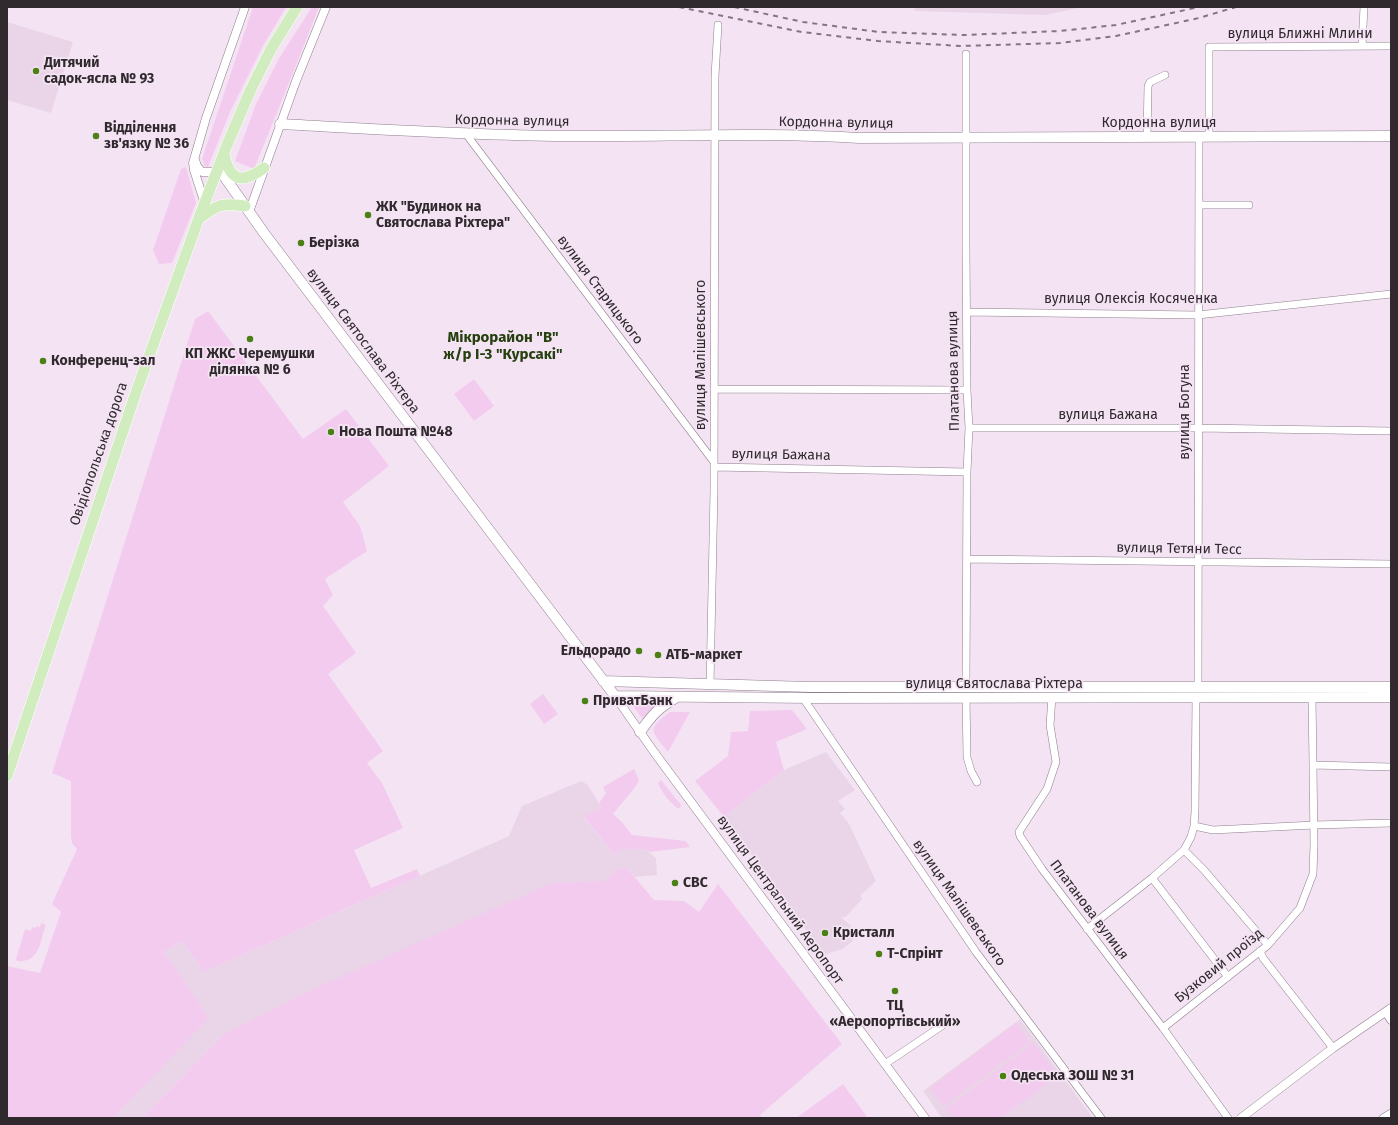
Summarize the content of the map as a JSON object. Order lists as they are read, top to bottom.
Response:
{
  "streets": {
    "main road": ["Кордонна вулиця", "вулиця Святослава Ріхтера", "Овідіопольська дорога"],
    "street": [
      "вулиця Ближні Млини",
      "вулиця Старицького",
      "вулиця Олексія Косяченка",
      "вулиця Малішевського",
      "Платанова вулиця",
      "вулиця Богуна",
      "вулиця Бажана",
      "вулиця Тетяни Тесс",
      "вулиця Центральний Аеропорт",
      "Бузковий проїзд"
    ]
  },
  "crossings": [
    ["вулиця Ближні Млини", "вулиця Богуна"],
    ["Кордонна вулиця", "вулиця Старицького"],
    ["Кордонна вулиця", "вулиця Малішевського"],
    ["Кордонна вулиця", "Платанова вулиця"],
    ["Кордонна вулиця", "вулиця Богуна"],
    ["вулиця Старицького", "вулиця Малішевського"],
    ["вулиця Старицького", "вулиця Бажана"],
    ["вулиця Олексія Косяченка", "Платанова вулиця"],
    ["вулиця Олексія Косяченка", "вулиця Богуна"],
    ["вулиця Святослава Ріхтера", "вулиця Малішевського"],
    ["вулиця Святослава Ріхтера", "Платанова вулиця"],
    ["вулиця Святослава Ріхтера", "вулиця Богуна"],
    ["вулиця Святослава Ріхтера", "Овідіопольська дорога"],
    ["вулиця Святослава Ріхтера", "вулиця Центральний Аеропорт"],
    ["вулиця Святослава Ріхтера", "Бузковий проїзд"],
    ["вулиця Малішевського", "вулиця Бажана"],
    ["Платанова вулиця", "вулиця Бажана"],
    ["Платанова вулиця", "вулиця Тетяни Тесс"],
    ["Платанова вулиця", "Бузковий проїзд"],
    ["вулиця Богуна", "вулиця Бажана"],
    ["вулиця Богуна", "вулиця Тетяни Тесс"]
  ],
  "districts": ["Мікрорайон \"В\" ж/р I-3 \"Курсакі\""],
  "places": [
    "Дитячий садок-ясла № 93",
    "Відділення зв'язку № 36",
    "ЖК \"Будинок на Святослава Ріхтера\"",
    "Берізка",
    "КП ЖКС Черемушки ділянка № 6",
    "Конференц-зал",
    "Нова Пошта №48",
    "Ельдорадо",
    "АТБ-маркет",
    "ПриватБанк",
    "СВС",
    "Кристалл",
    "Т-Спрінт",
    "ТЦ «Аеропортівський»",
    "Одеська ЗОШ № 31"
  ]
}
